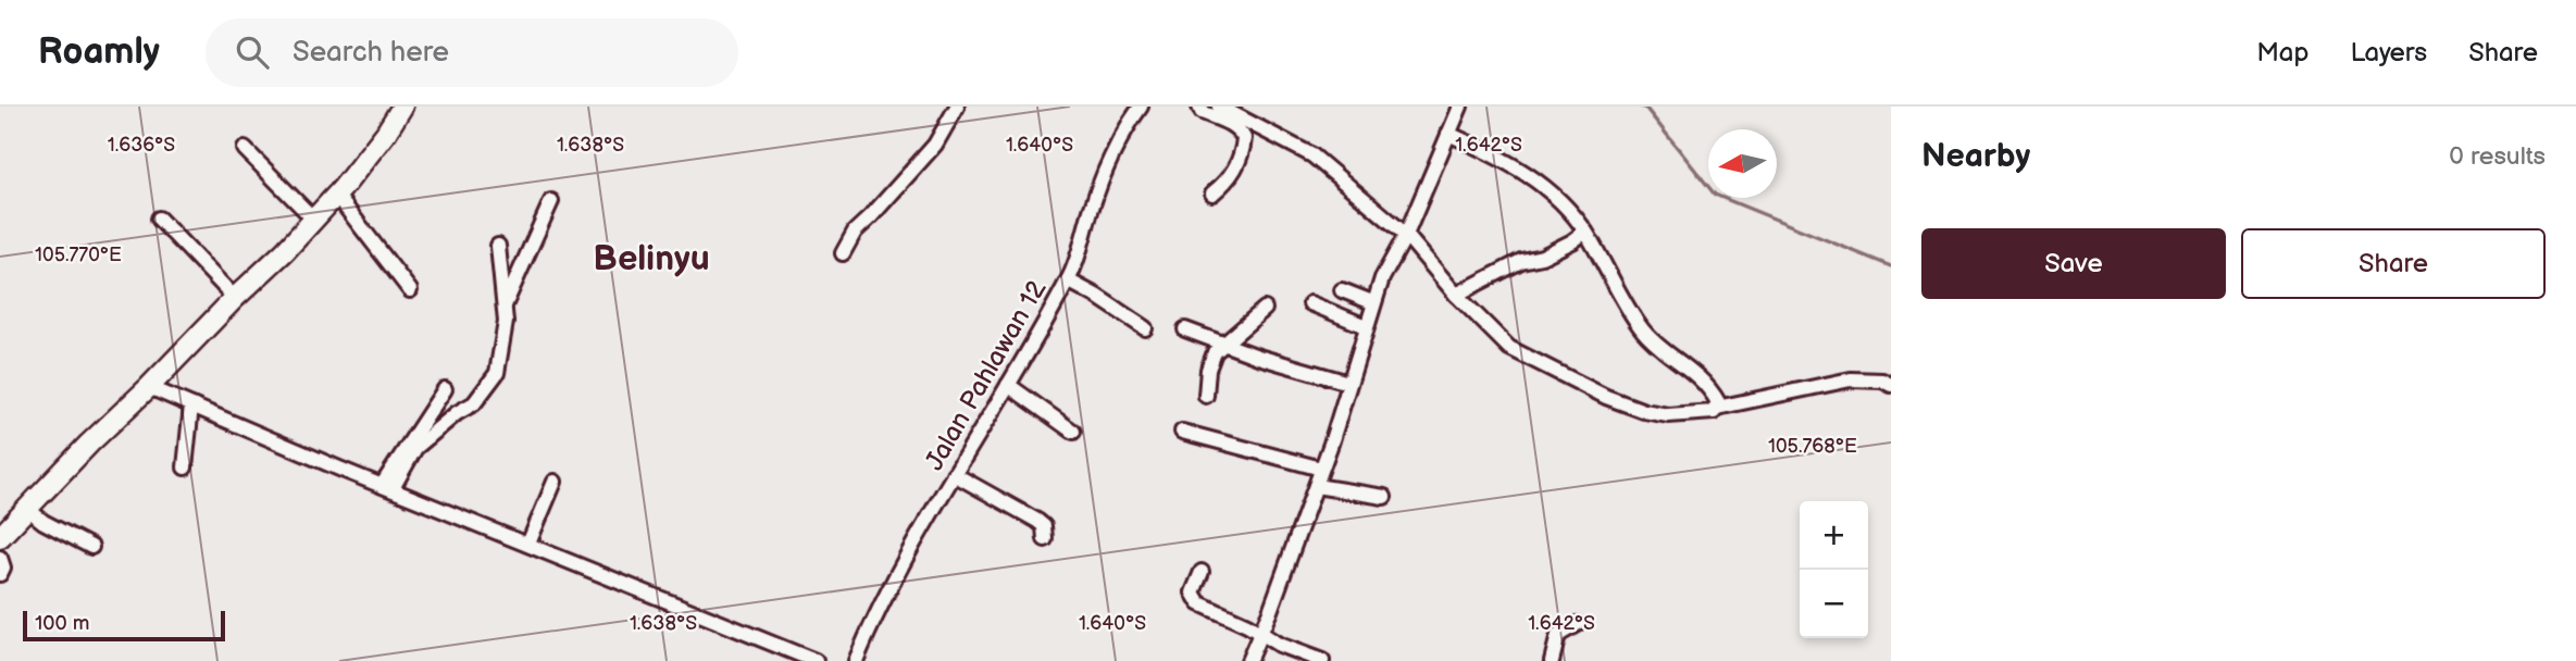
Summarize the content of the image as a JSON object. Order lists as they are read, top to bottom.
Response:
{
  "streets": {
    "street": ["Jalan Pahlawan 12"]
  },
  "districts": ["Belinyu"],
  "scale_bar": "100 m",
  "north": "left",
  "page": {
    "header": "Roamly",
    "search": "Search here",
    "nav": ["Map", "Layers", "Share"],
    "heading": ["Nearby", "0 results"],
    "buttons": ["Save", "Share"],
    "map_buttons": ["+", "−"],
    "scale": "100 m"
  },
  "coordinates": [
    "1.636°S",
    "1.638°S",
    "1.640°S",
    "1.642°S",
    "105.770°E",
    "105.768°E"
  ]
}
